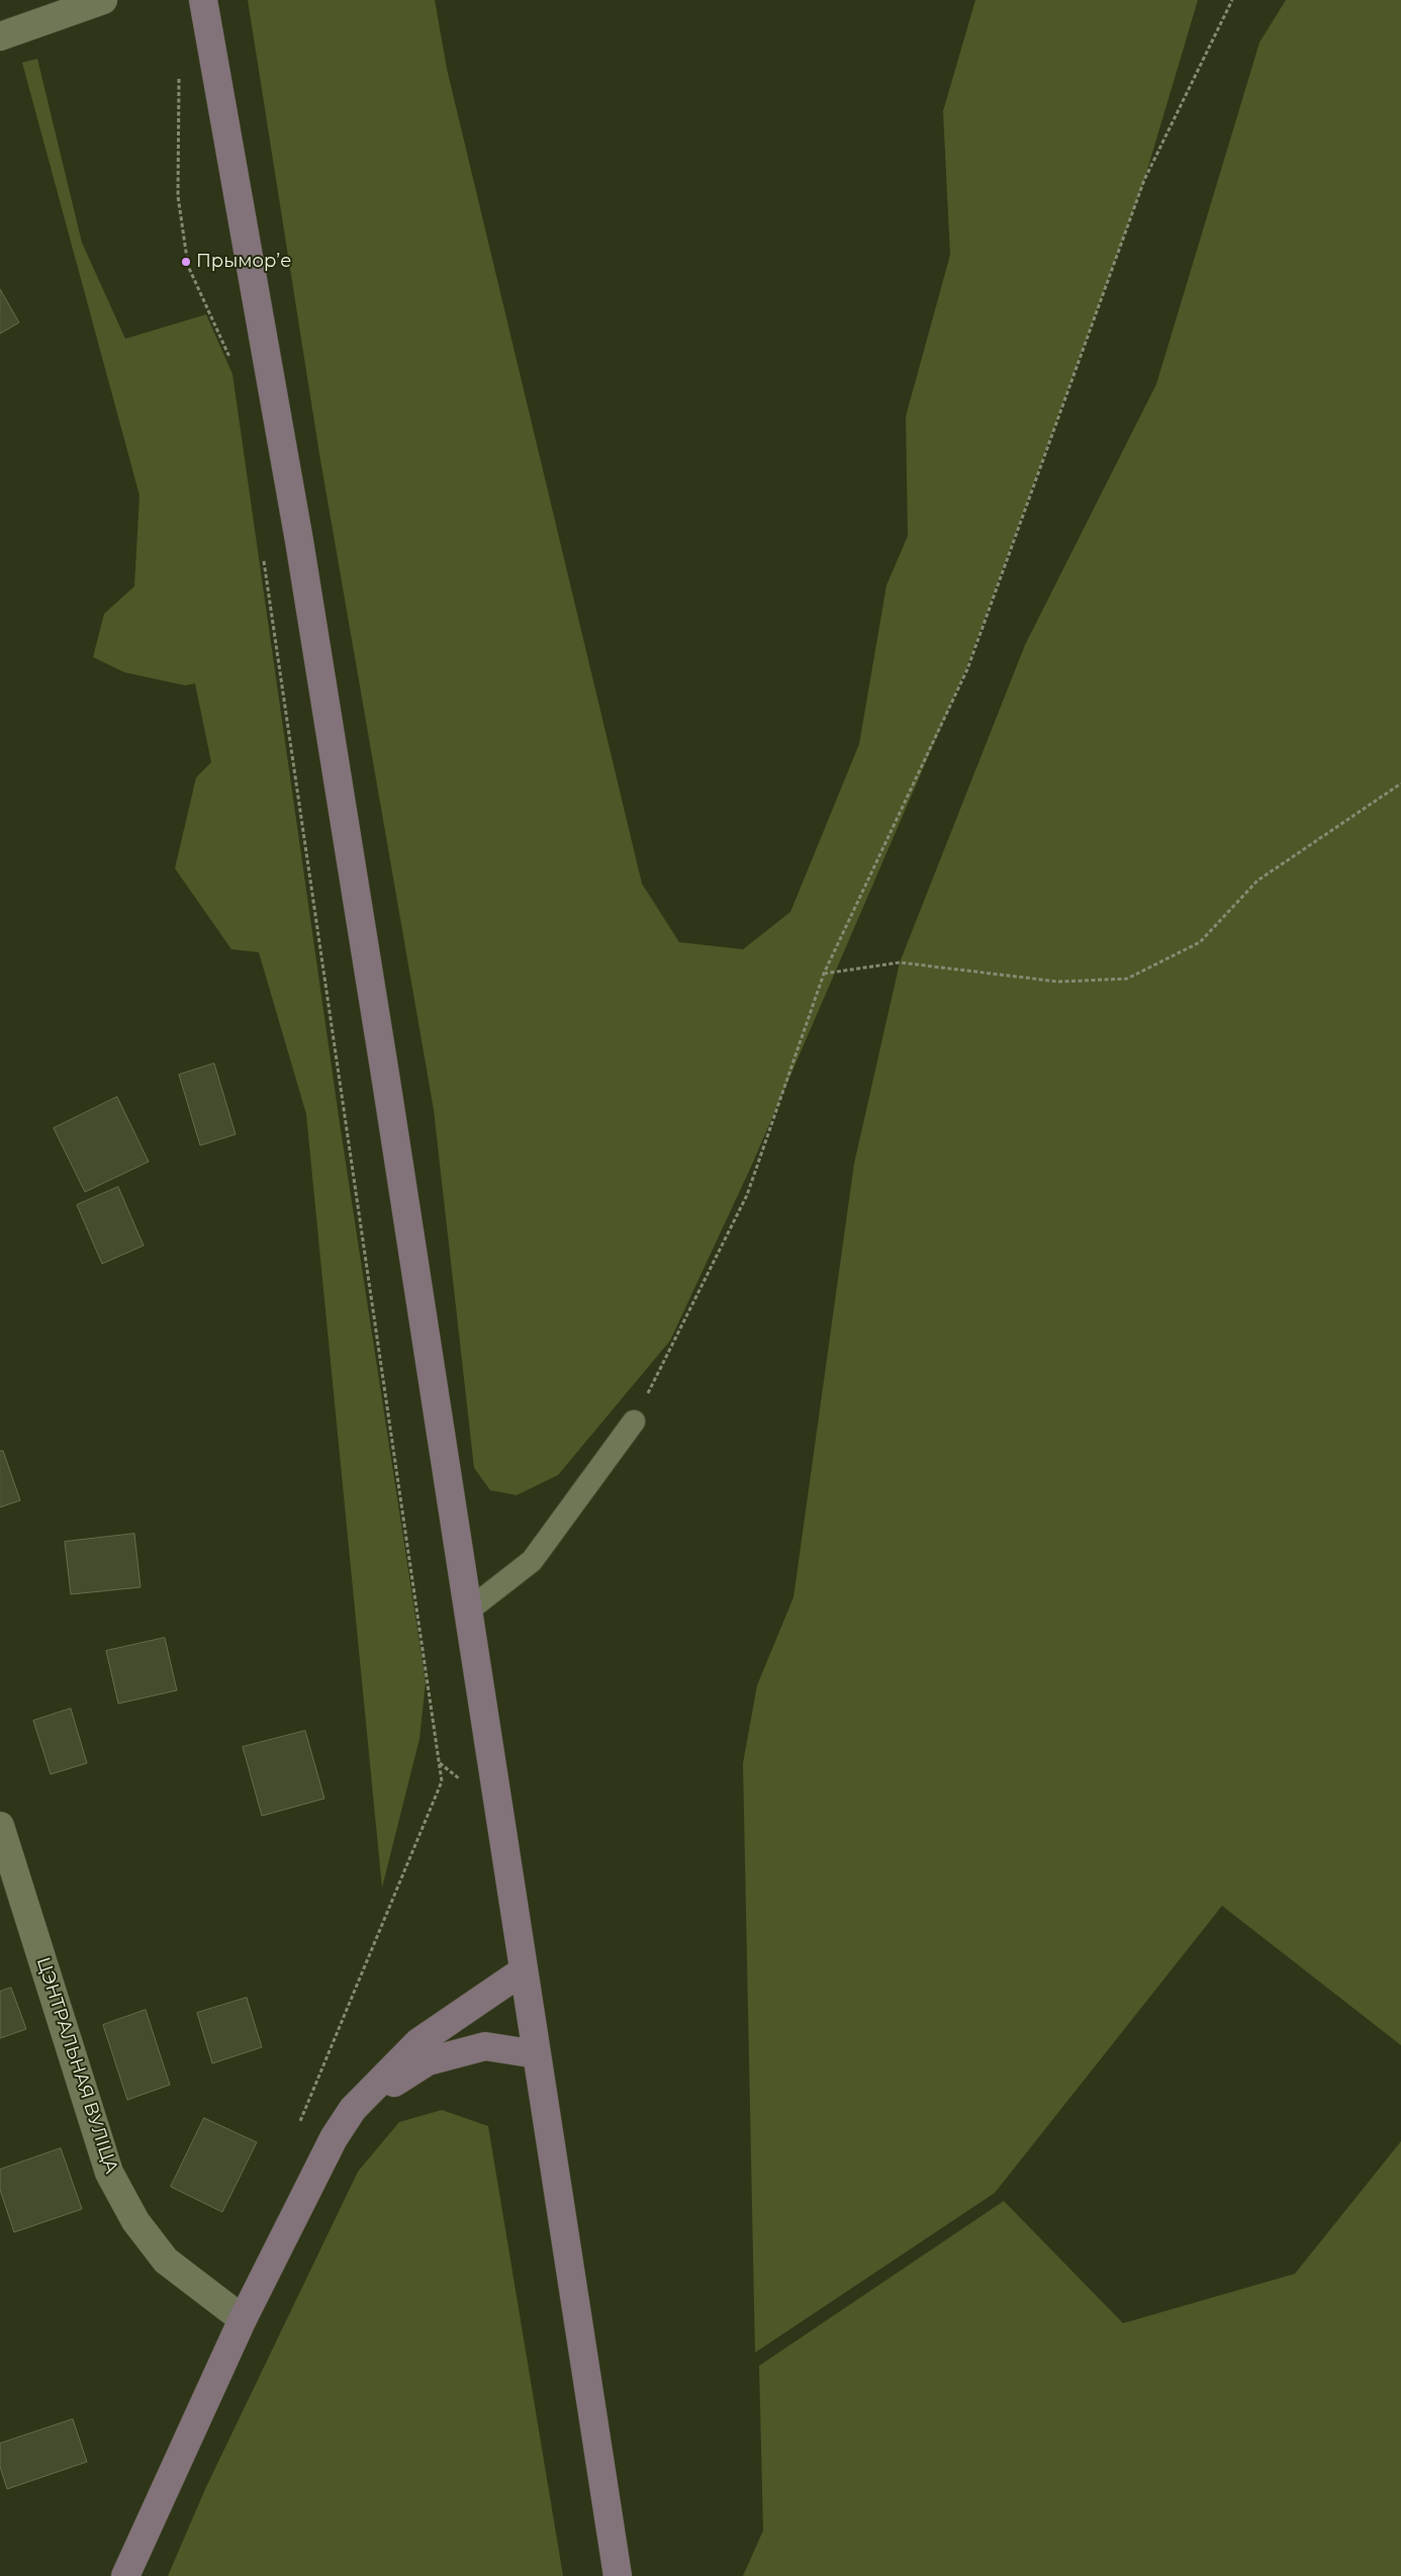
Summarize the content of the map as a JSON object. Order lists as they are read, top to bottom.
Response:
{
  "streets": {
    "street": ["ЦЭНТРАЛЬНАЯ ВУЛІЦА"]
  },
  "places": ["Прыморʼе"]
}
